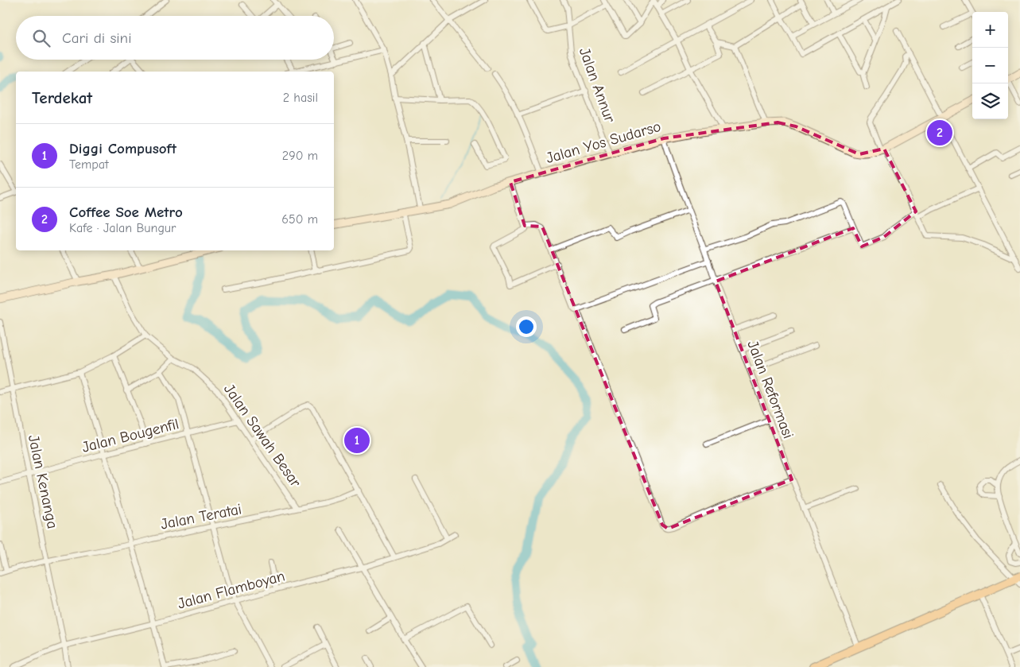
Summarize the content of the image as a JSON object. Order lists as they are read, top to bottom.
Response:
{
  "streets": {
    "street": [
      "Jalan Annur",
      "Jalan Yos Sudarso",
      "Jalan Reformasi",
      "Jalan Bougenfil",
      "Jalan Sawah Besar",
      "Jalan Kenanga",
      "Jalan Teratai",
      "Jalan Flamboyan"
    ]
  },
  "crossings": [
    ["Jalan Annur", "Jalan Yos Sudarso"],
    ["Jalan Yos Sudarso", "Jalan Reformasi"],
    ["Jalan Bougenfil", "Jalan Sawah Besar"],
    ["Jalan Bougenfil", "Jalan Kenanga"],
    ["Jalan Sawah Besar", "Jalan Teratai"],
    ["Jalan Kenanga", "Jalan Teratai"],
    ["Jalan Kenanga", "Jalan Flamboyan"]
  ],
  "page": {
    "map_buttons": ["+", "−"],
    "search": "Cari di sini",
    "heading": ["Terdekat", "2 hasil"],
    "pins": ["2", "1"],
    "list": [
      {
        "mark": "1",
        "name": "Diggi Compusoft",
        "note": "Tempat",
        "value": "290 m"
      },
      {
        "mark": "2",
        "name": "Coffee Soe Metro",
        "note": "Kafe · Jalan Bungur",
        "value": "650 m"
      }
    ]
  }
}
